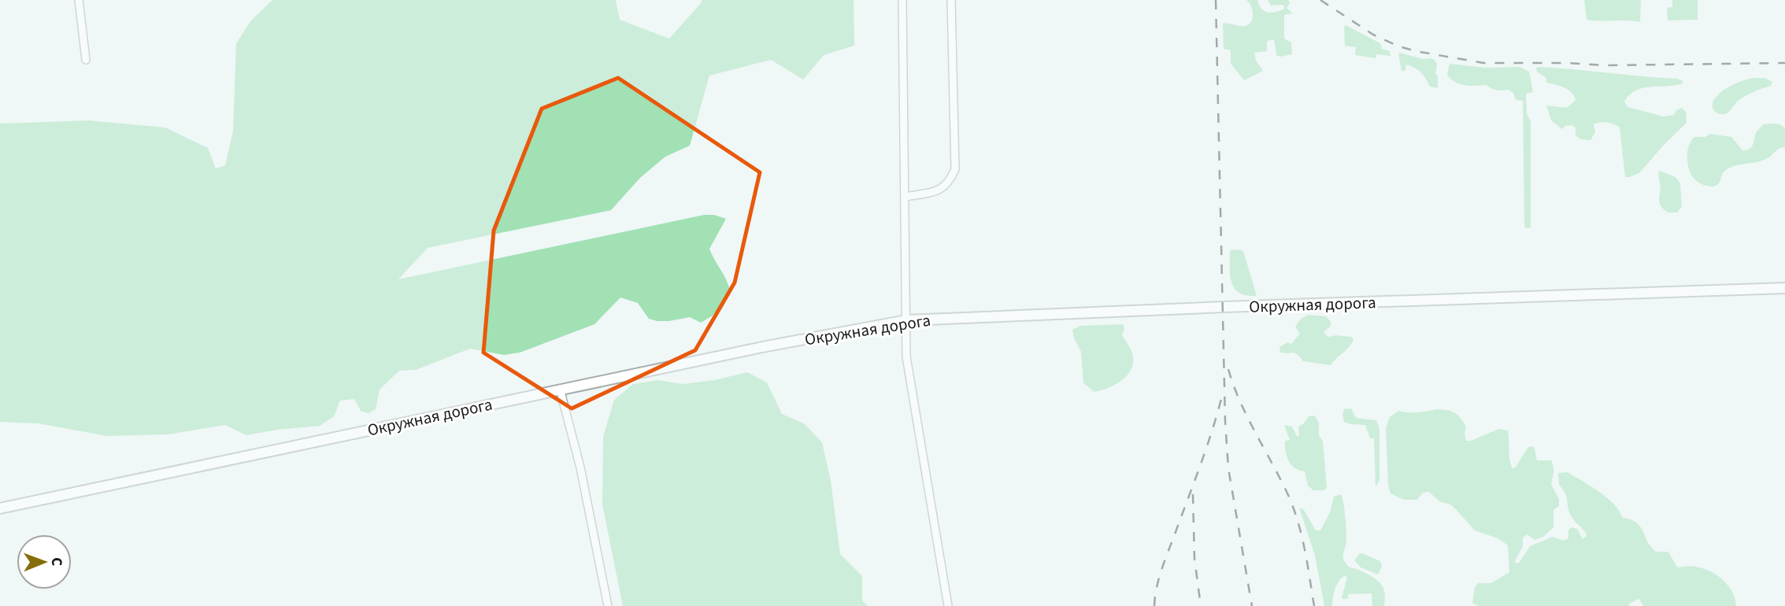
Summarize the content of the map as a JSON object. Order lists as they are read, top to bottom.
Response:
{
  "streets": {
    "main road": ["Окружная дорога"]
  },
  "north": "right"
}
